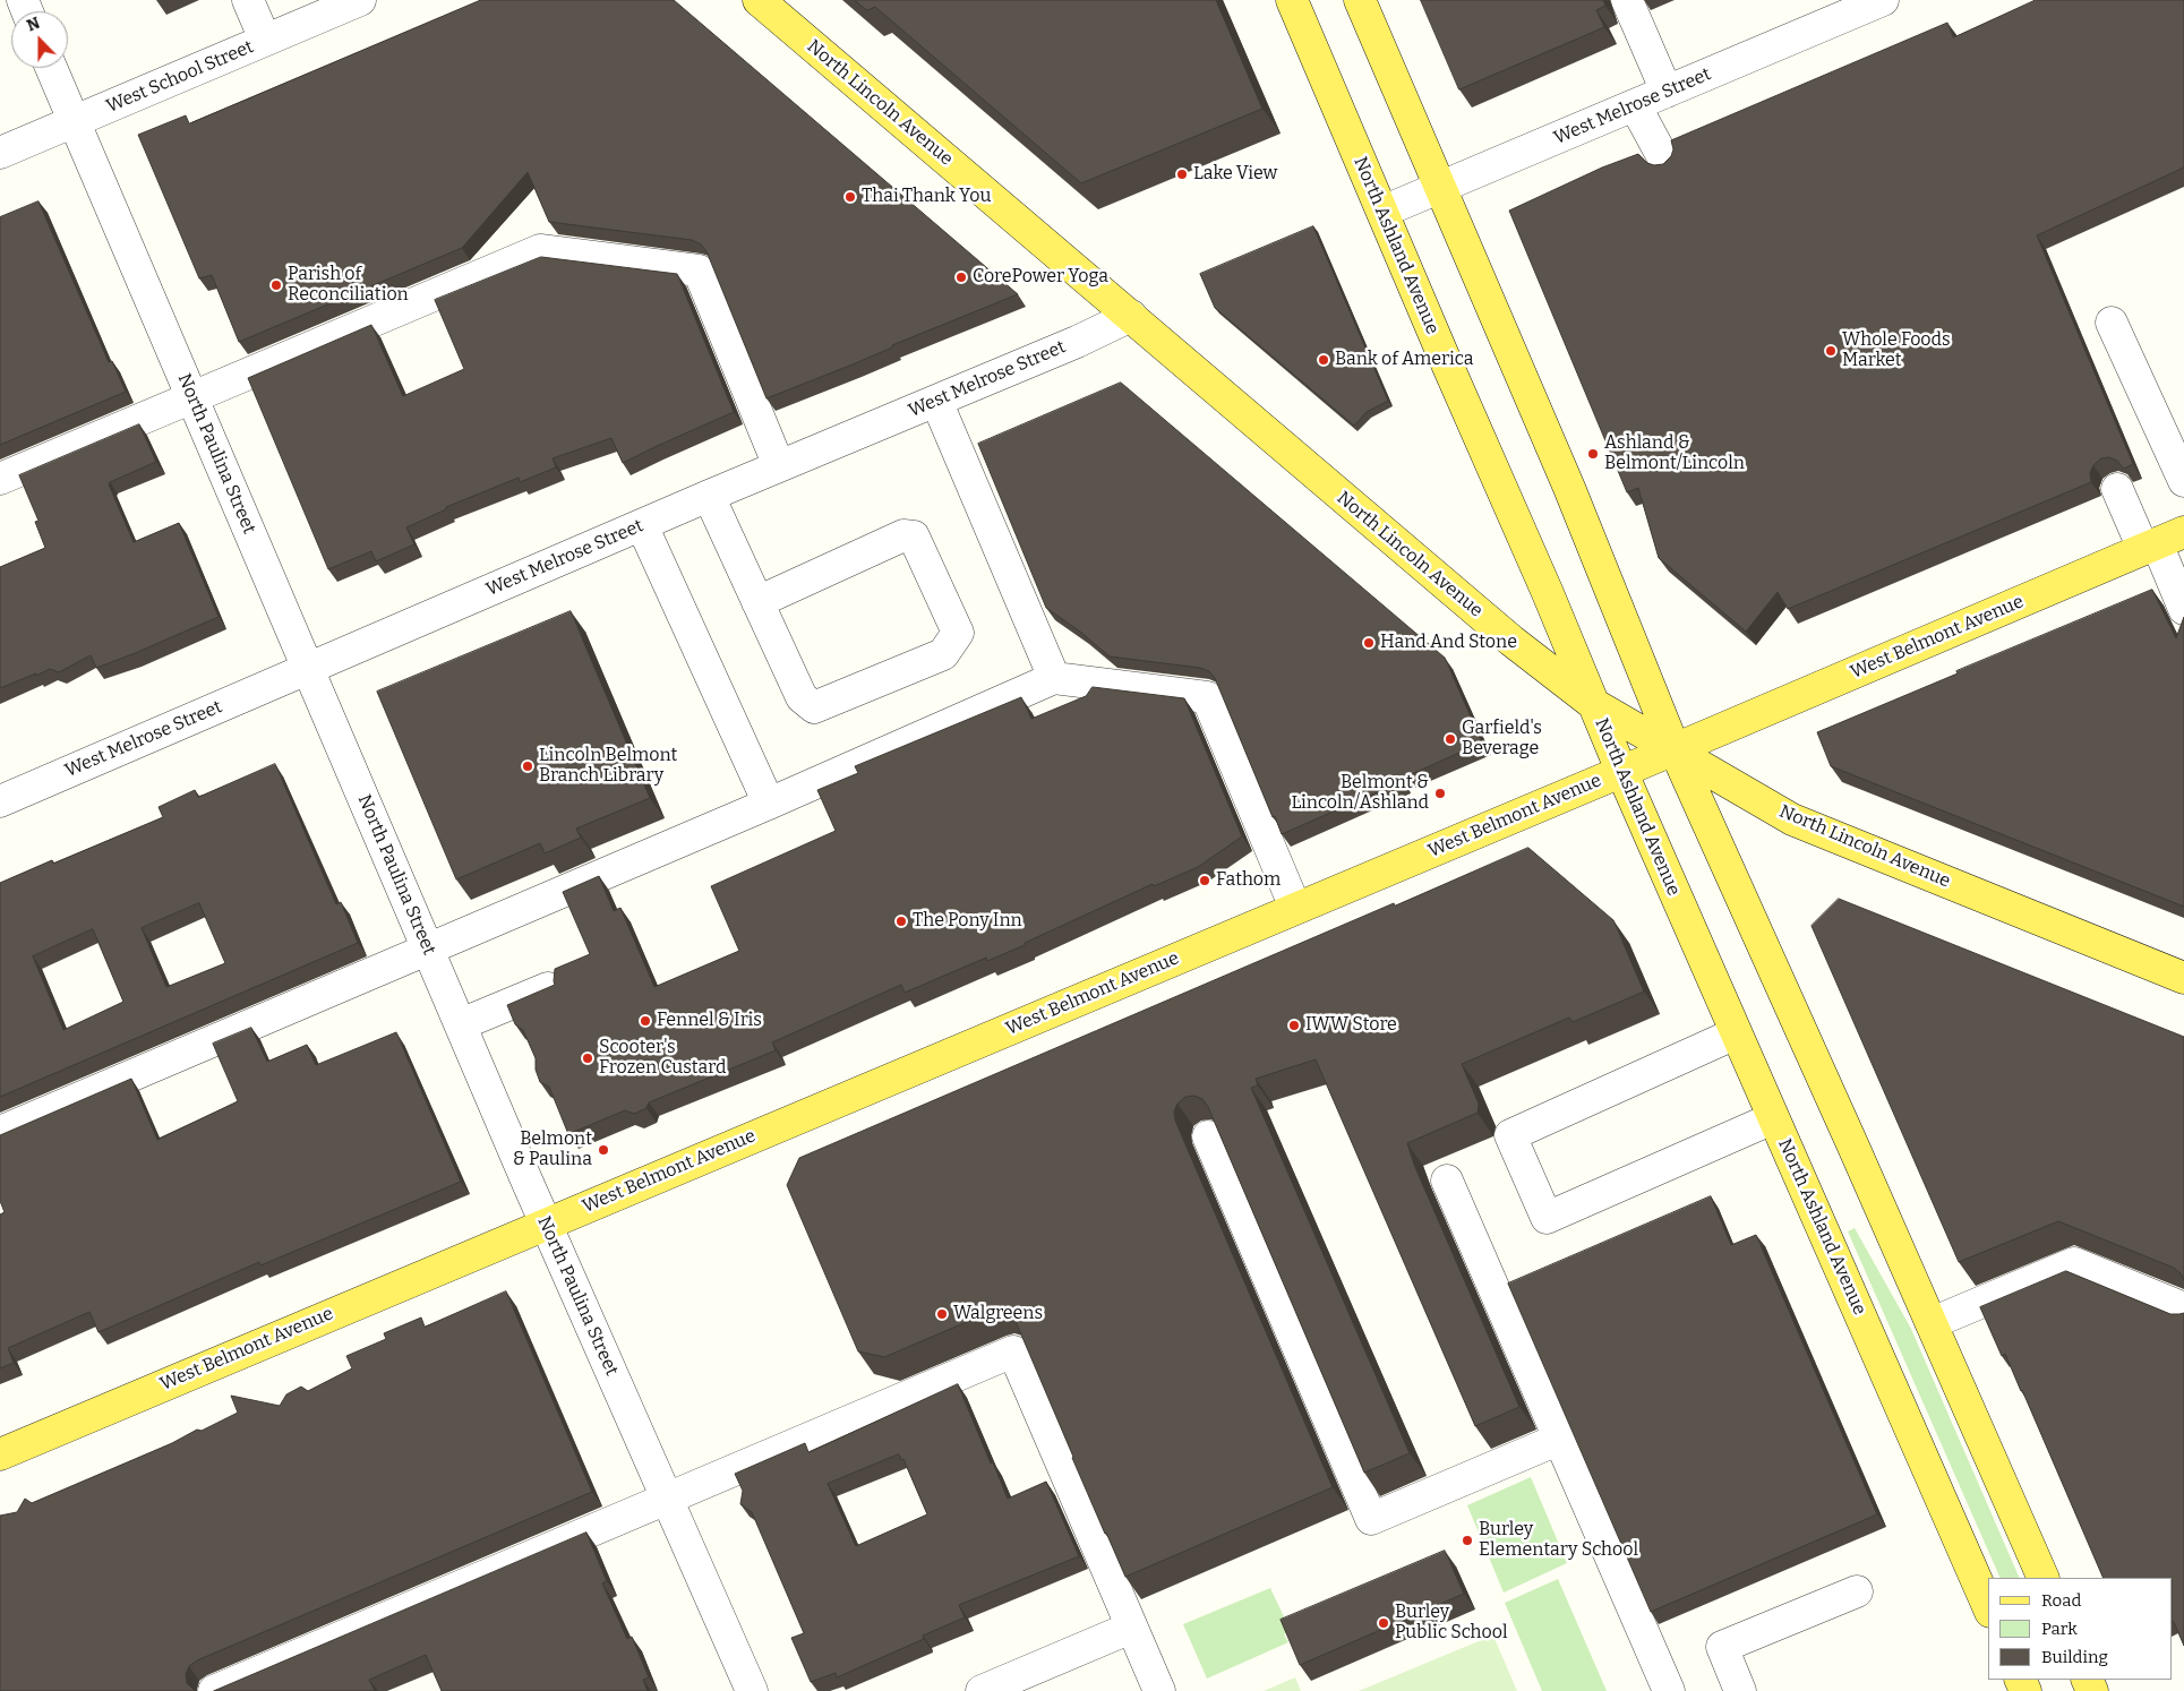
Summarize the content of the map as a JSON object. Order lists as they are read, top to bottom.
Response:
{
  "streets": {
    "main road": ["North Lincoln Avenue", "North Ashland Avenue", "West Belmont Avenue"],
    "street": ["West School Street", "West Melrose Street", "North Paulina Street"]
  },
  "crossings": [
    ["West School Street", "North Paulina Street"],
    ["North Lincoln Avenue", "West Melrose Street"],
    ["North Lincoln Avenue", "North Ashland Avenue"],
    ["North Lincoln Avenue", "West Belmont Avenue"],
    ["West Melrose Street", "North Ashland Avenue"],
    ["West Melrose Street", "North Paulina Street"],
    ["North Ashland Avenue", "West Belmont Avenue"],
    ["North Paulina Street", "West Belmont Avenue"]
  ],
  "places": [
    "Lake View",
    "Thai Thank You",
    "CorePower Yoga",
    "Parish of Reconciliation",
    "Whole Foods Market",
    "Bank of America",
    "Ashland & Belmont/Lincoln",
    "Hand And Stone",
    "Garfield's Beverage",
    "Lincoln Belmont Branch Library",
    "Belmont & Lincoln/Ashland",
    "Fathom",
    "The Pony Inn",
    "Fennel & Iris",
    "IWW Store",
    "Scooter's Frozen Custard",
    "Belmont & Paulina",
    "Walgreens",
    "Burley Elementary School",
    "Burley Public School"
  ],
  "legend": ["Road", "Park", "Building"],
  "north": "top"
}
